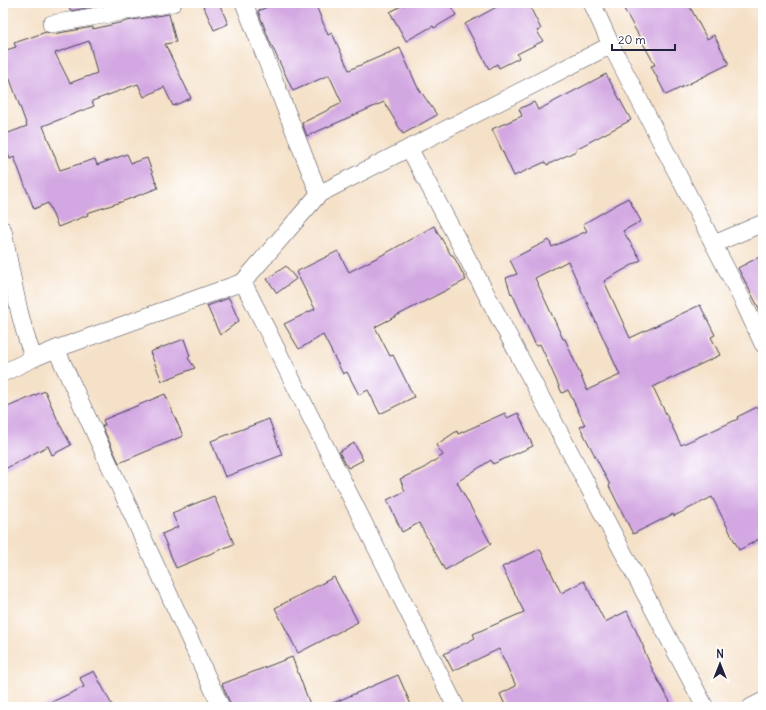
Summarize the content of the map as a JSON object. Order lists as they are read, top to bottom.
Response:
{
  "scale_bar": "20 m",
  "north": "top"
}
